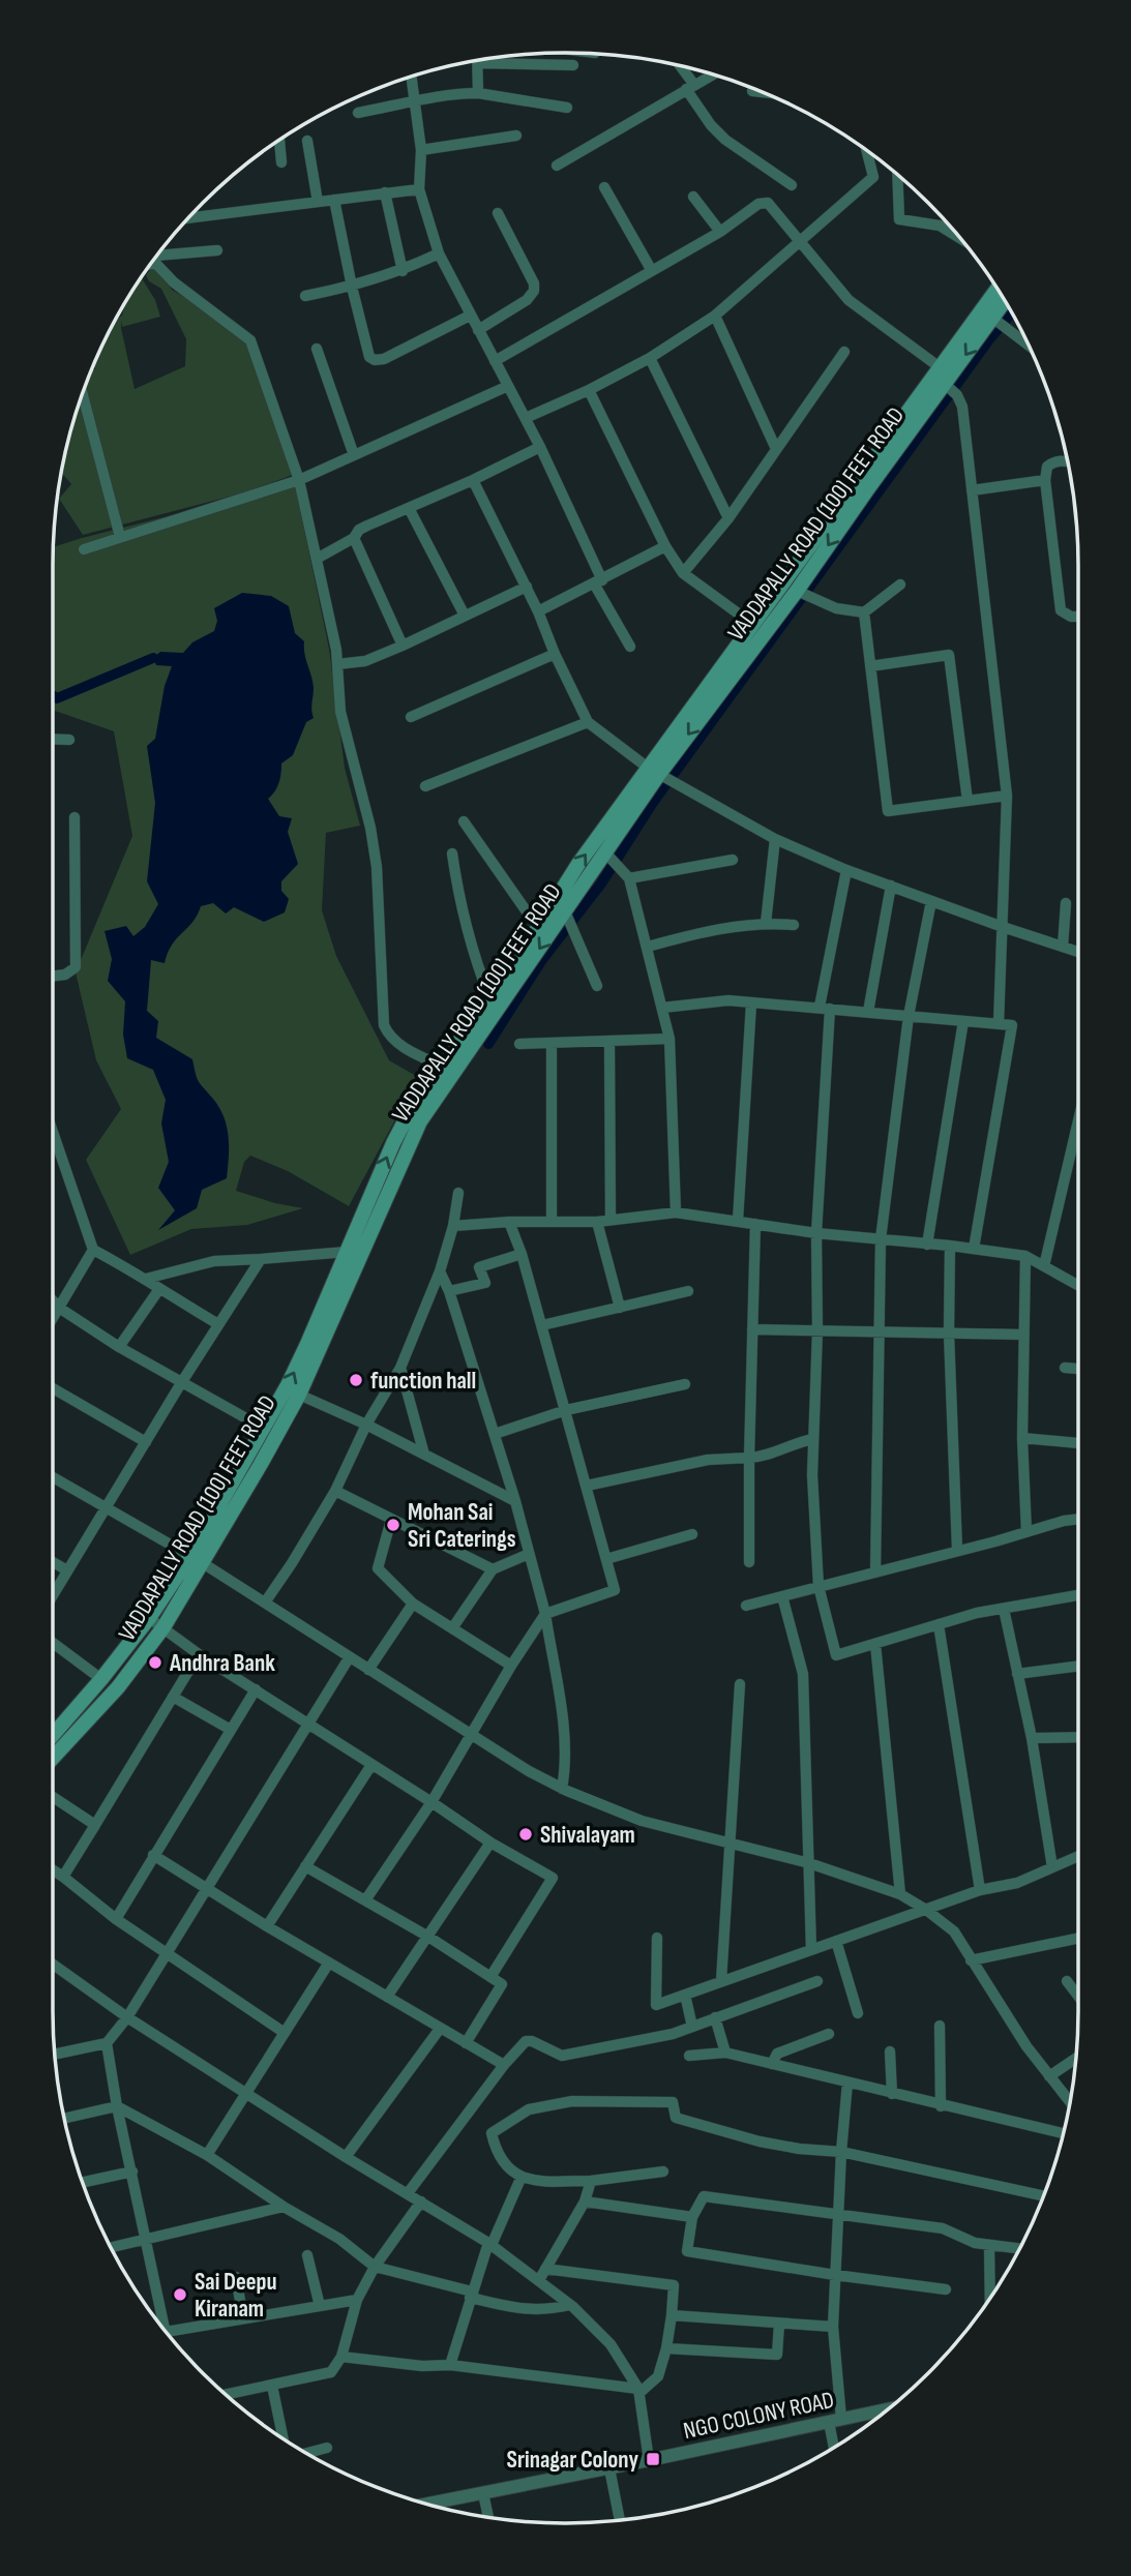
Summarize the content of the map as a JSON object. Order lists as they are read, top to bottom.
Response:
{
  "streets": {
    "main road": ["VADDAPALLY ROAD (100) FEET ROAD"],
    "street": ["NGO COLONY ROAD"]
  },
  "places": {
    "other": [
      "function hall",
      "Mohan Sai Sri Caterings",
      "Andhra Bank",
      "Shivalayam",
      "Sai Deepu Kiranam"
    ],
    "transit": ["Srinagar Colony"]
  }
}
